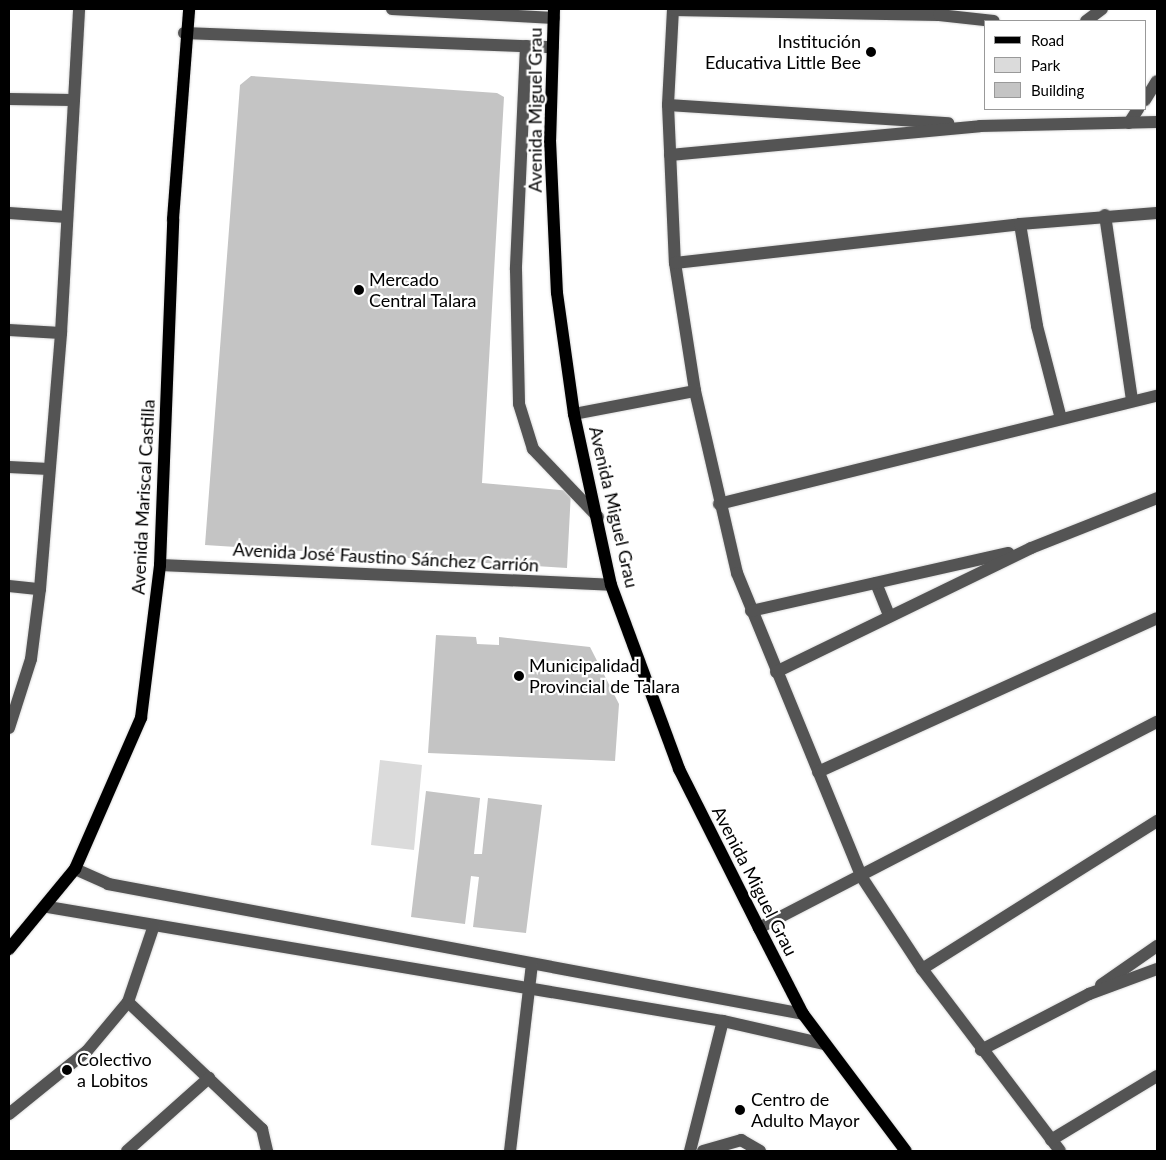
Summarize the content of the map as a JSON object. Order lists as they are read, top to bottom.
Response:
{
  "streets": {
    "main road": ["Avenida Miguel Grau", "Avenida Mariscal Castilla"],
    "street": ["Avenida José Faustino Sánchez Carrión"]
  },
  "crossings": [
    ["Avenida Miguel Grau", "Avenida José Faustino Sánchez Carrión"],
    ["Avenida Mariscal Castilla", "Avenida José Faustino Sánchez Carrión"]
  ],
  "places": [
    "Institución Educativa Little Bee",
    "Mercado Central Talara",
    "Municipalidad Provincial de Talara",
    "Colectivo a Lobitos",
    "Centro de Adulto Mayor"
  ],
  "legend": ["Road", "Park", "Building"]
}
